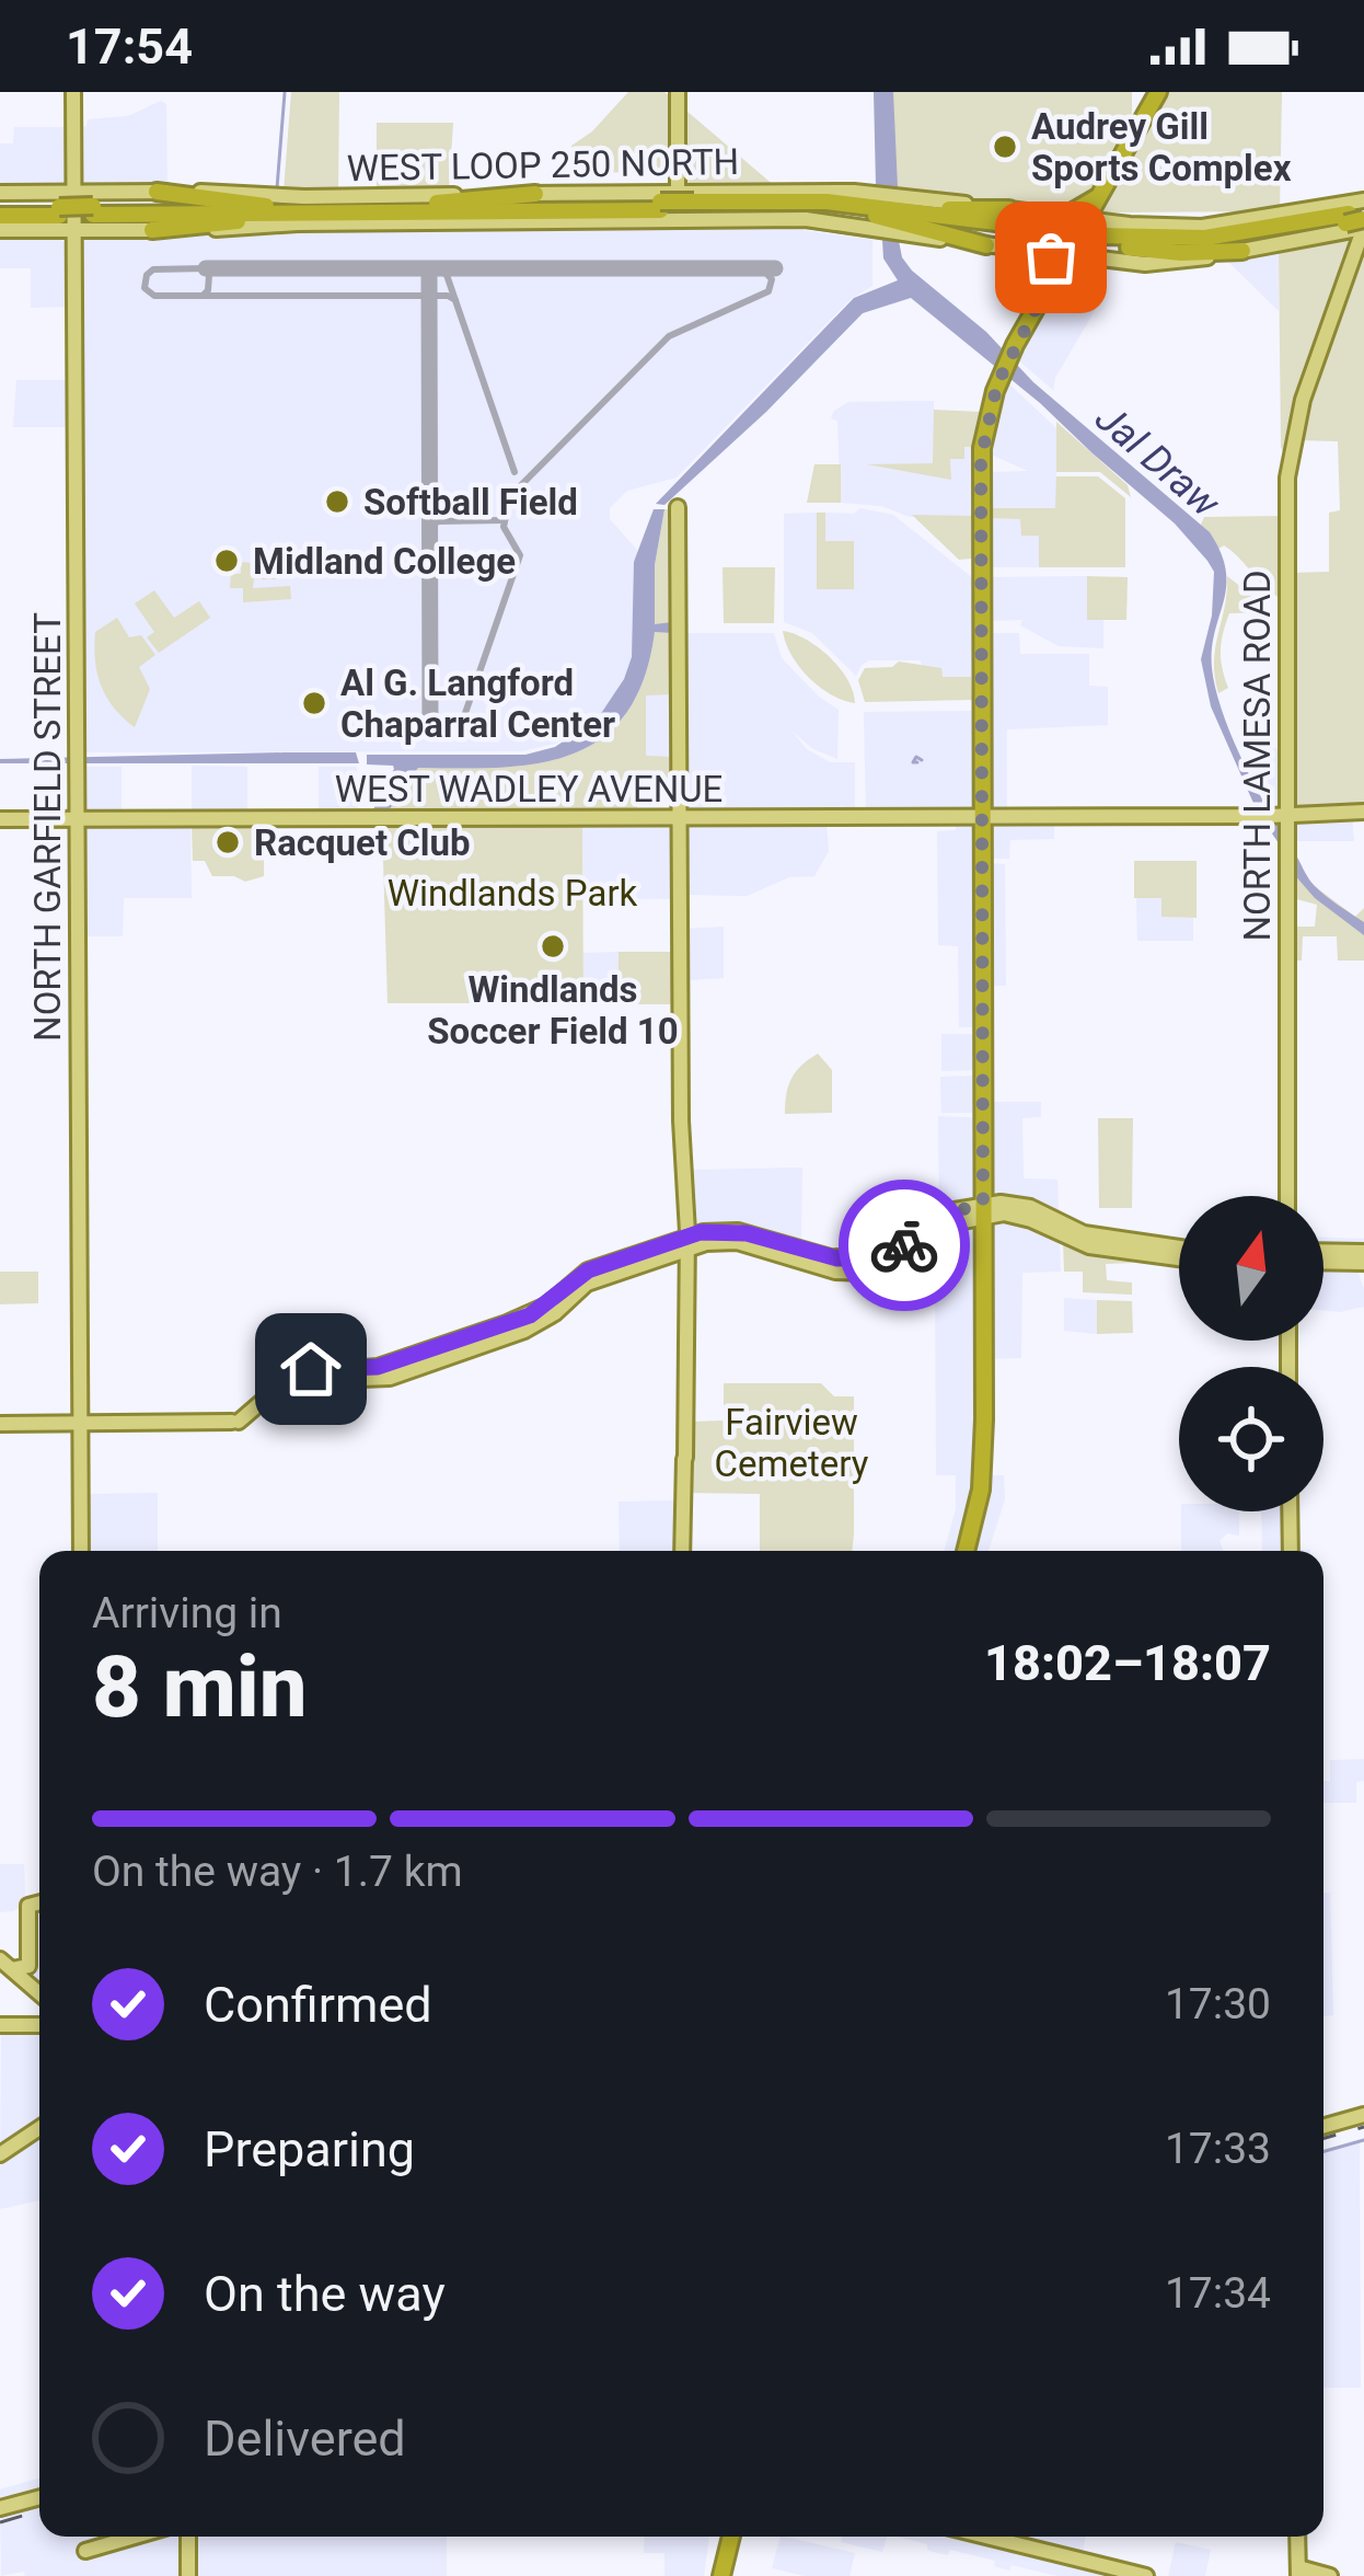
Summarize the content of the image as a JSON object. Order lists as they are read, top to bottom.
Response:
{
  "streets": {
    "main road": [
      "WEST LOOP 250 NORTH",
      "NORTH LAMESA ROAD",
      "WEST WADLEY AVENUE",
      "NORTH GARFIELD STREET"
    ]
  },
  "crossings": [
    ["WEST LOOP 250 NORTH", "NORTH GARFIELD STREET"],
    ["NORTH LAMESA ROAD", "WEST WADLEY AVENUE"],
    ["WEST WADLEY AVENUE", "NORTH GARFIELD STREET"]
  ],
  "water": ["Jal Draw"],
  "parks": ["Windlands Park", "Fairview Cemetery"],
  "places": [
    "Audrey Gill Sports Complex",
    "Softball Field",
    "Midland College",
    "Al G. Langford Chaparral Center",
    "Racquet Club",
    "Windlands Soccer Field 10"
  ],
  "north": "top",
  "page": {
    "status": "17:54",
    "heading": ["8 min", "Arriving in", "18:02–18:07"],
    "bar": "On the way · 1.7 km",
    "list": [
      ["Confirmed", "17:30"],
      ["Preparing", "17:33"],
      ["On the way", "17:34"],
      "Delivered"
    ]
  }
}
